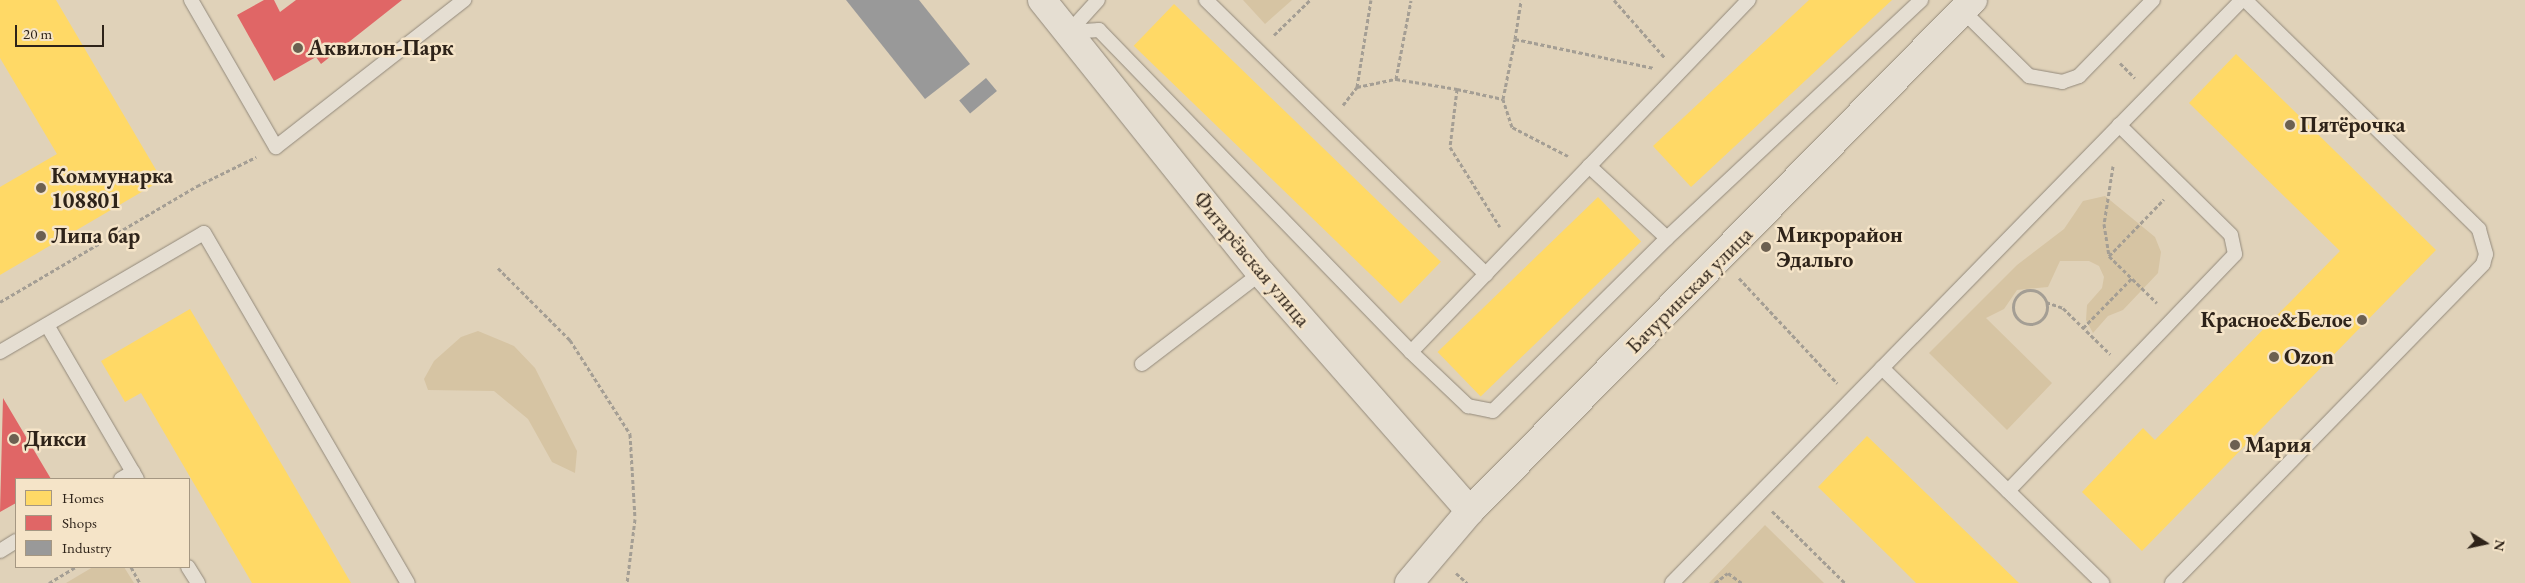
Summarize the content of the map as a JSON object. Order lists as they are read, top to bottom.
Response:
{
  "streets": {
    "street": ["Фитарёвская улица", "Бачуринская улица"]
  },
  "crossings": [
    ["Фитарёвская улица", "Бачуринская улица"]
  ],
  "places": [
    "Аквилон-Парк",
    "Пятёрочка",
    "Коммунарка 108801",
    "Липа бар",
    "Микрорайон Эдальго",
    "Красное&Белое",
    "Ozon",
    "Дикси",
    "Мария"
  ],
  "legend": ["Homes", "Shops", "Industry"],
  "scale_bar": "20 m",
  "north": "right"
}
